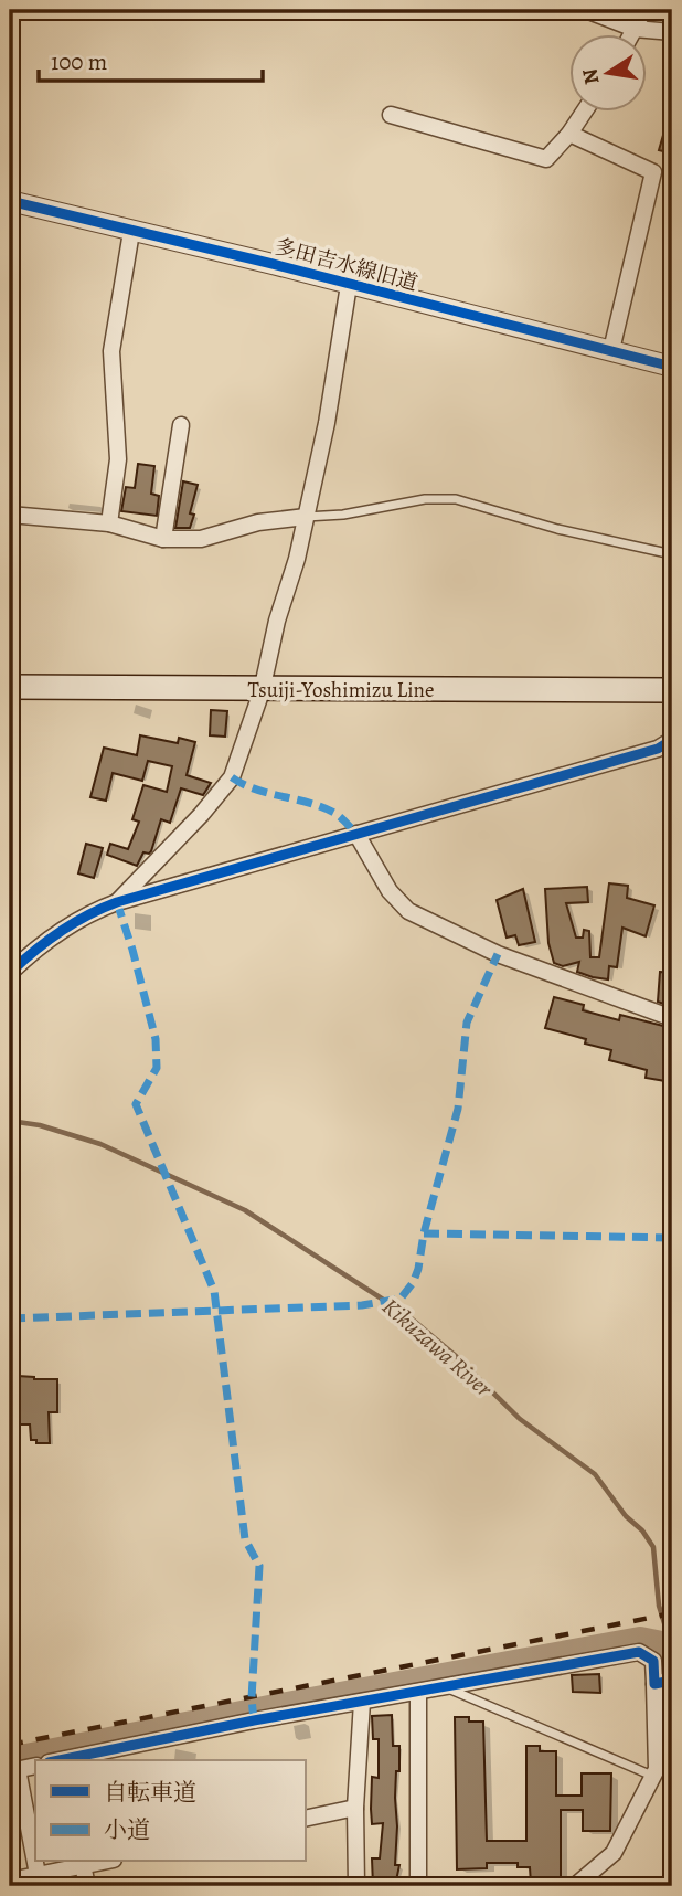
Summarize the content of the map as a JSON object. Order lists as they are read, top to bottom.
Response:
{
  "streets": {
    "main road": ["Tsuiji-Yoshimizu Line"],
    "street": ["多田吉水線旧道"]
  },
  "water": ["Kikuzawa River"],
  "legend": ["自転車道", "小道"],
  "scale_bar": "100 m",
  "north": "left"
}
